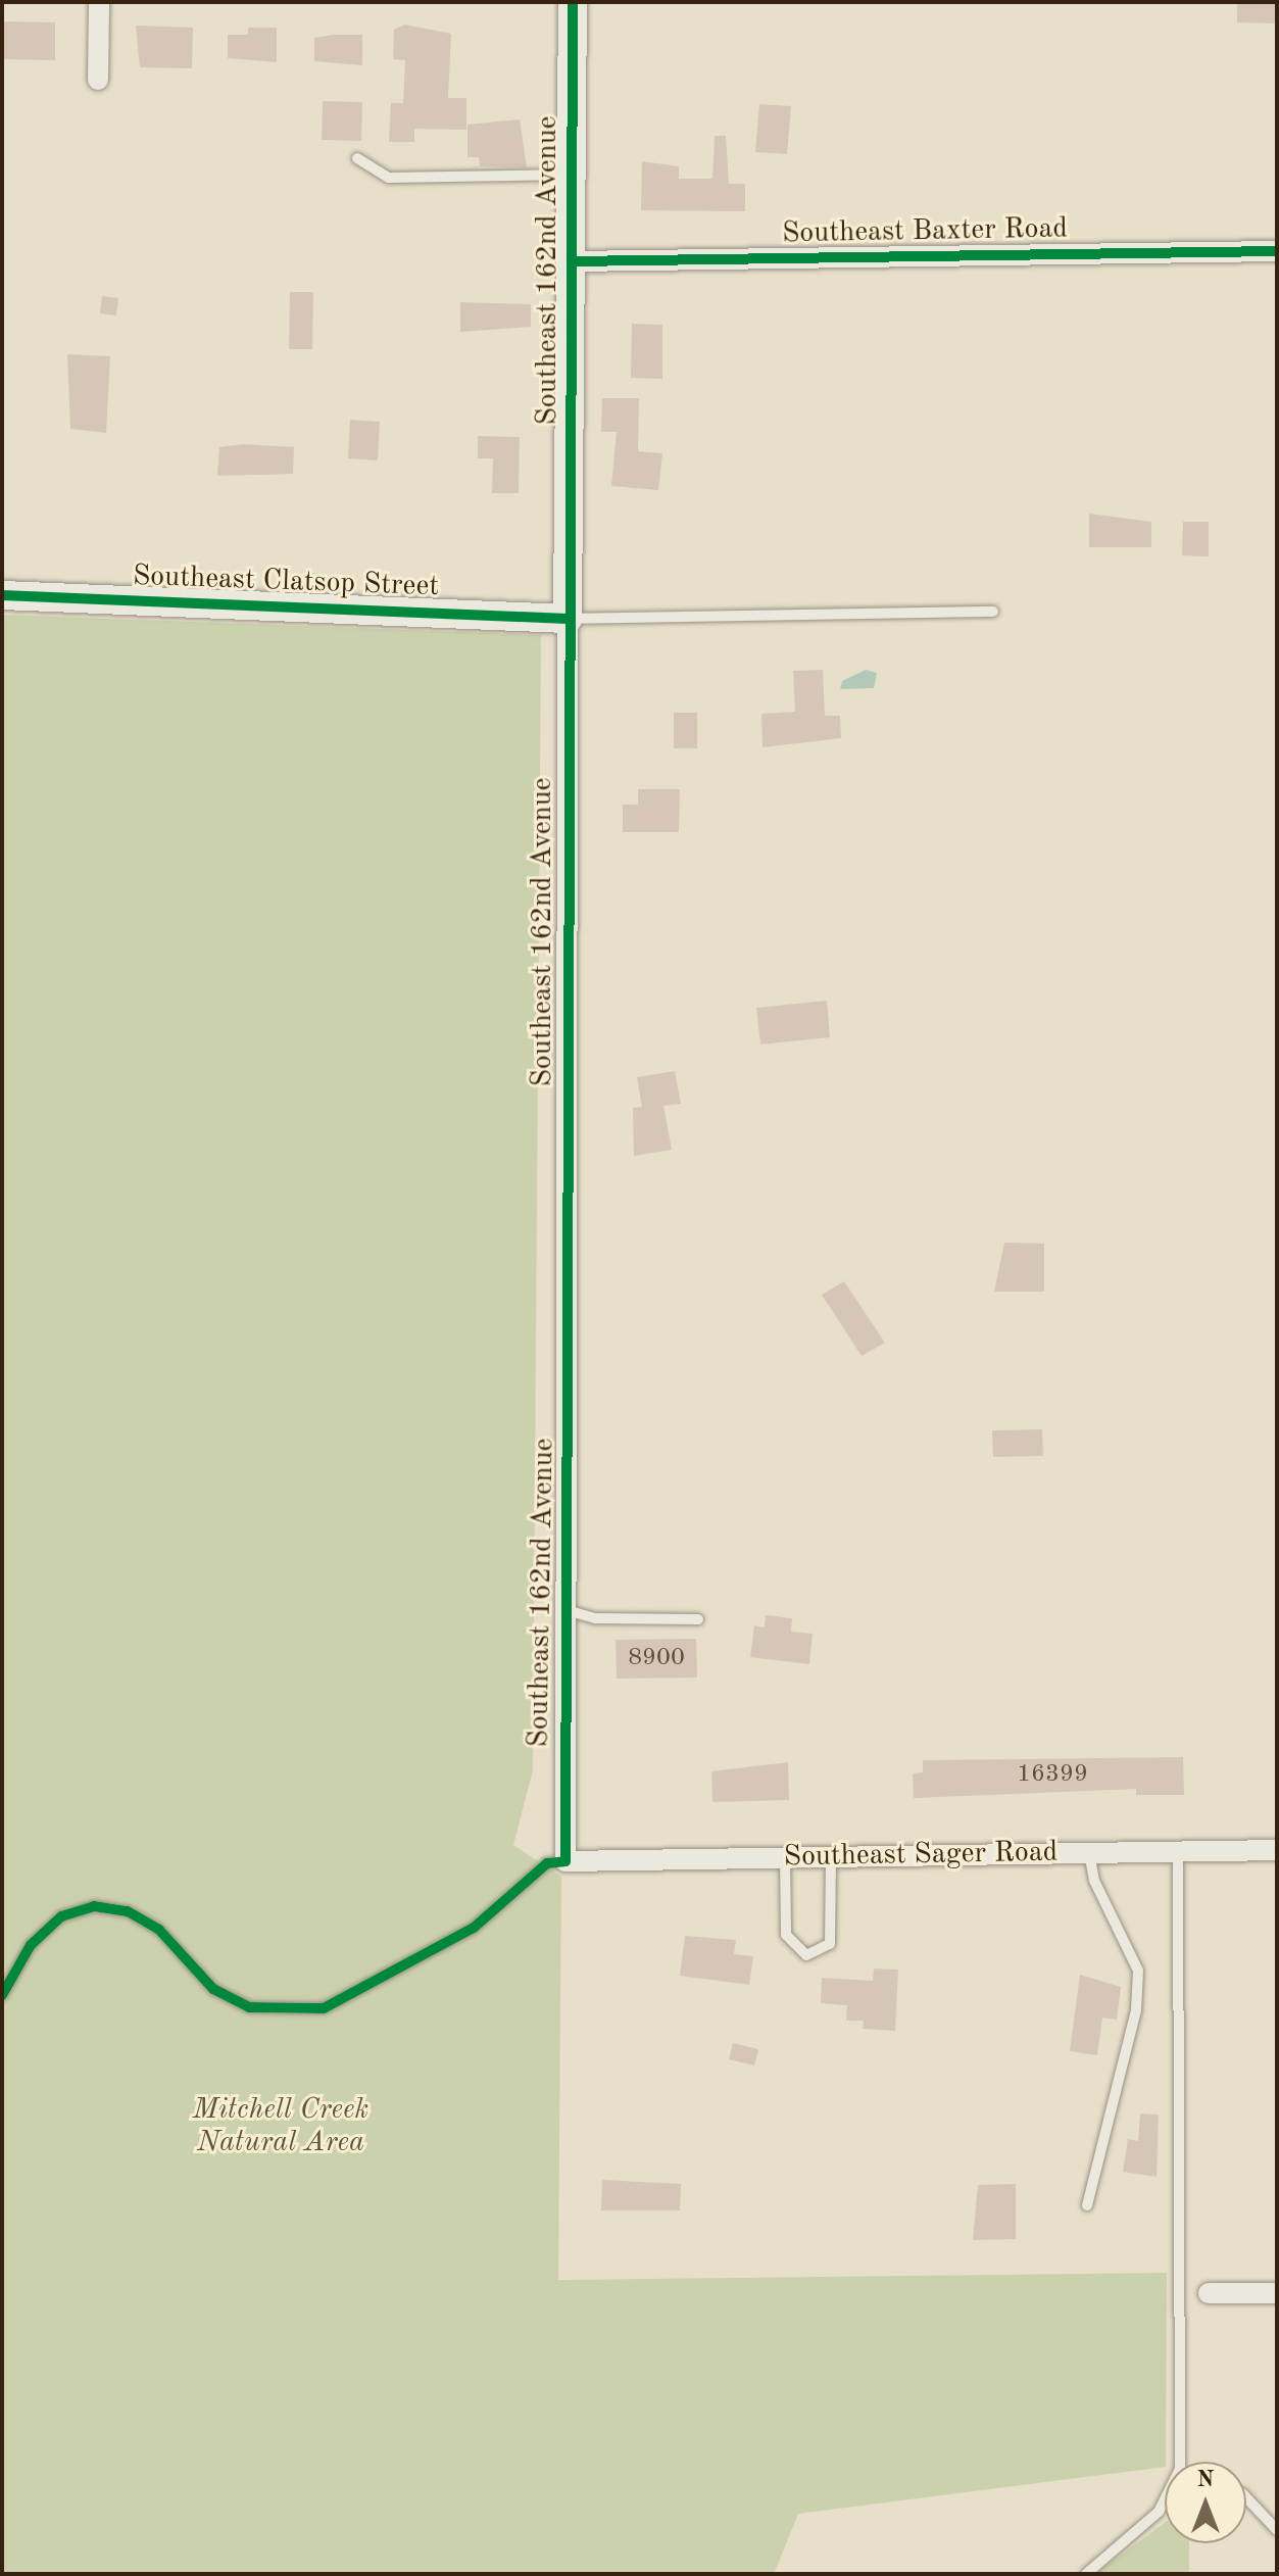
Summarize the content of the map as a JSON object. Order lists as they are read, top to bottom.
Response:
{
  "streets": {
    "street": [
      "Southeast Baxter Road",
      "Southeast 162nd Avenue",
      "Southeast Clatsop Street",
      "Southeast Sager Road"
    ]
  },
  "crossings": [
    ["Southeast Baxter Road", "Southeast 162nd Avenue"],
    ["Southeast 162nd Avenue", "Southeast Clatsop Street"],
    ["Southeast 162nd Avenue", "Southeast Sager Road"]
  ],
  "parks": ["Mitchell Creek Natural Area"],
  "house_numbers": ["8900", "16399"],
  "north": "top"
}
